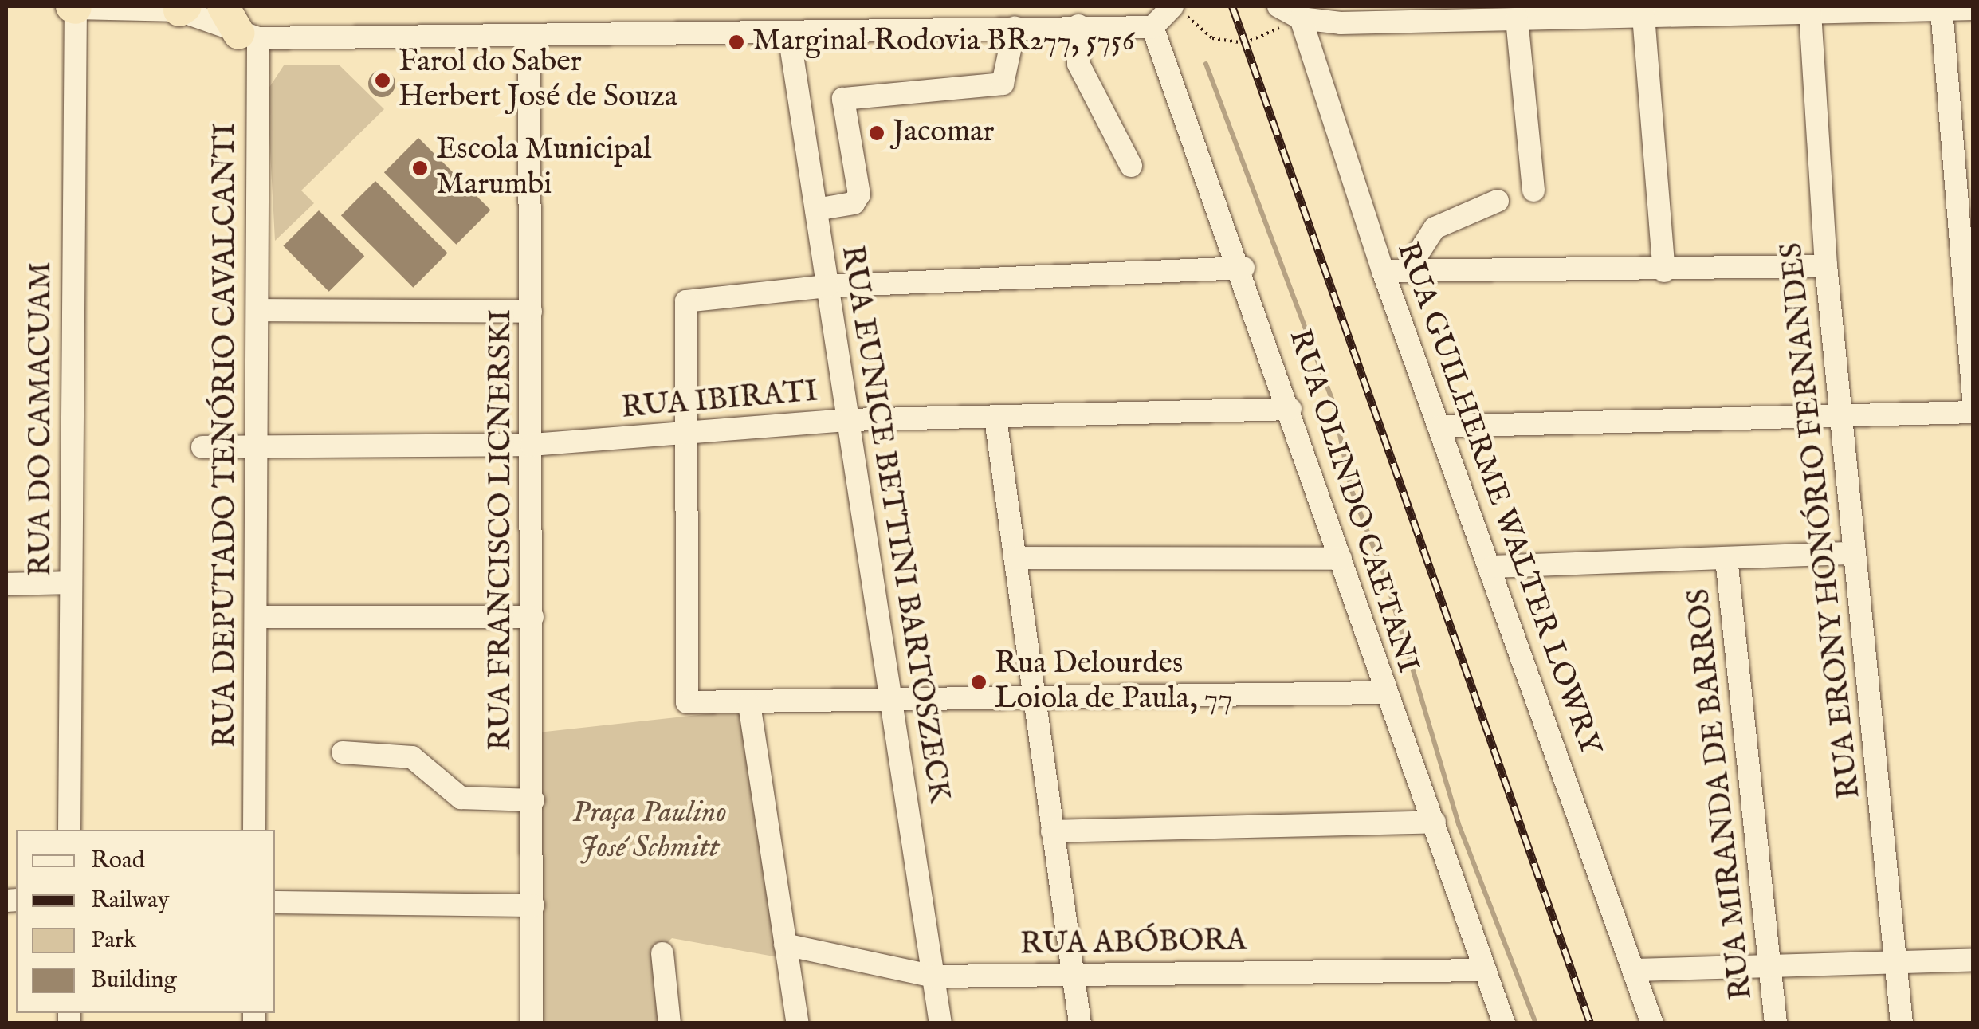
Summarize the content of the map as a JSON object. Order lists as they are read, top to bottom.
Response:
{
  "streets": {
    "street": [
      "RUA IBIRATI",
      "RUA DO CAMACUAM",
      "RUA DEPUTADO TENÓRIO CAVALCANTI",
      "RUA GUILHERME WALTER LOWRY",
      "RUA OLINDO CAETANI",
      "RUA ERONY HONÓRIO FERNANDES",
      "RUA EUNICE BETTINI BARTOSZECK",
      "RUA FRANCISCO LICNERSKI",
      "RUA MIRANDA DE BARROS",
      "RUA ABÓBORA"
    ]
  },
  "crossings": [
    ["RUA IBIRATI", "RUA DEPUTADO TENÓRIO CAVALCANTI"],
    ["RUA IBIRATI", "RUA OLINDO CAETANI"],
    ["RUA IBIRATI", "RUA EUNICE BETTINI BARTOSZECK"],
    ["RUA IBIRATI", "RUA FRANCISCO LICNERSKI"],
    ["RUA OLINDO CAETANI", "RUA ABÓBORA"],
    ["RUA EUNICE BETTINI BARTOSZECK", "RUA ABÓBORA"]
  ],
  "parks": ["Praça Paulino José Schmitt"],
  "places": [
    "Marginal Rodovia BR277, 5756",
    "Farol do Saber Herbert José de Souza",
    "Jacomar",
    "Escola Municipal Marumbi",
    "Rua Delourdes Loiola de Paula, 77"
  ],
  "legend": [
    "Road",
    "Railway",
    "Park",
    "Building"
  ]
}
